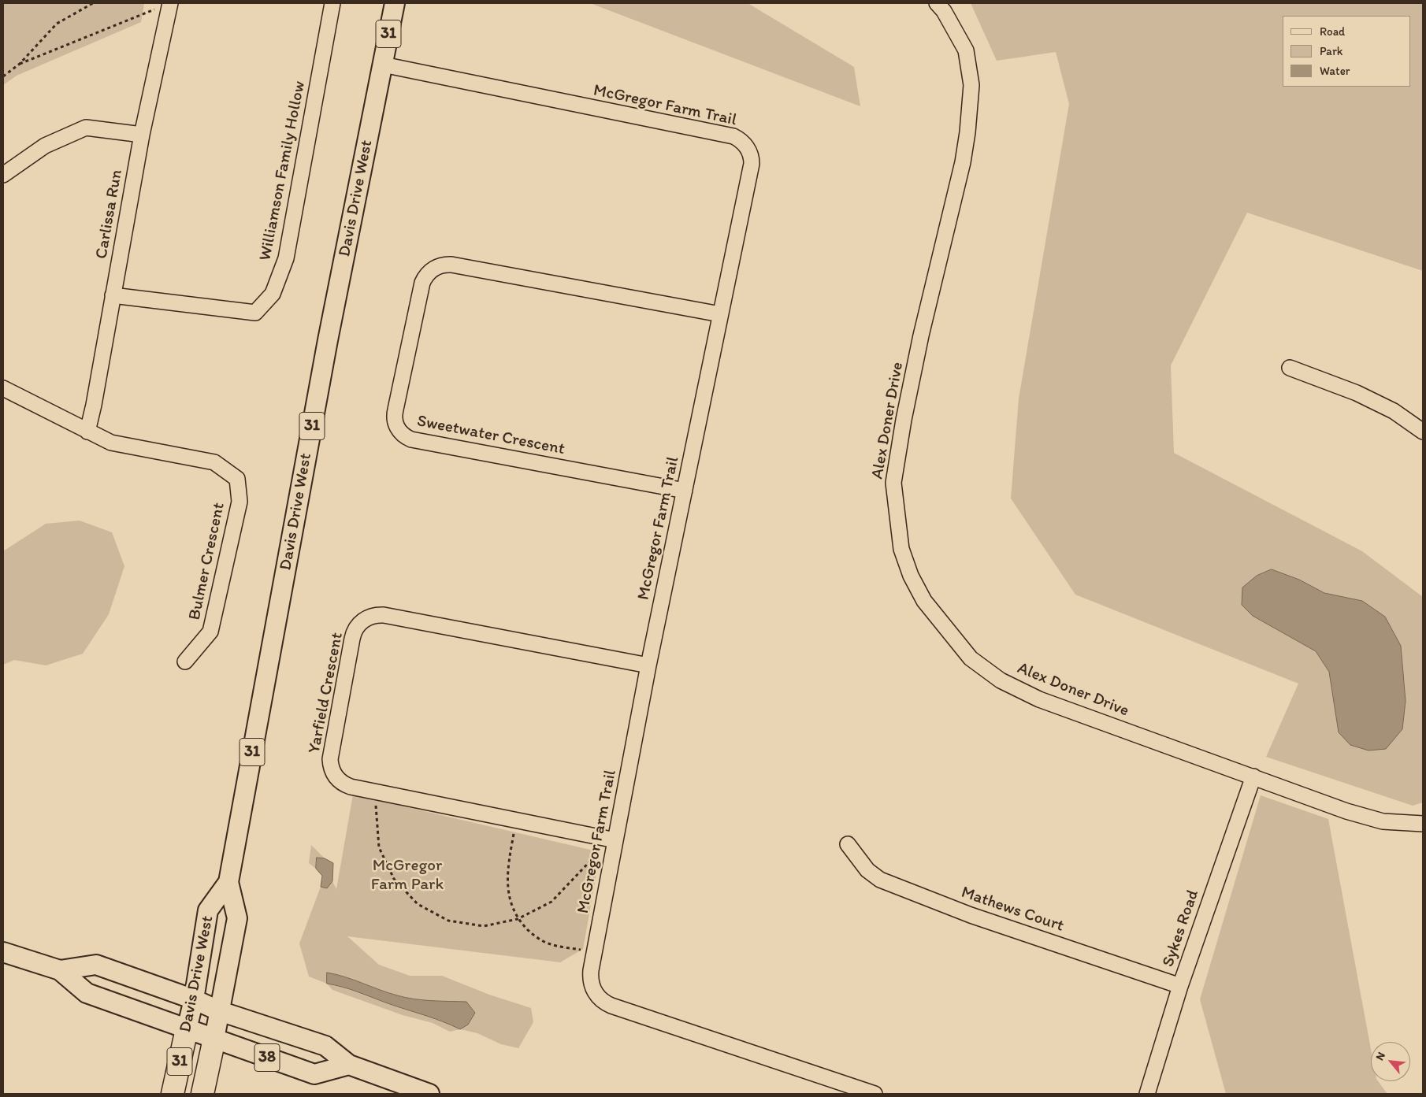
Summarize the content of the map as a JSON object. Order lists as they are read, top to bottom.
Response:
{
  "streets": {
    "highway": ["31", "Davis Drive West"],
    "main road": ["38"],
    "street": [
      "McGregor Farm Trail",
      "Williamson Family Hollow",
      "Carlissa Run",
      "Alex Doner Drive",
      "Sweetwater Crescent",
      "Bulmer Crescent",
      "Yarfield Crescent",
      "Mathews Court",
      "Sykes Road"
    ]
  },
  "crossings": [
    ["McGregor Farm Trail", "Davis Drive West"],
    ["McGregor Farm Trail", "Sweetwater Crescent"],
    ["McGregor Farm Trail", "Yarfield Crescent"],
    ["Williamson Family Hollow", "Carlissa Run"],
    ["Davis Drive West", "38"],
    ["Carlissa Run", "Bulmer Crescent"],
    ["Alex Doner Drive", "Sykes Road"],
    ["Mathews Court", "Sykes Road"]
  ],
  "parks": ["McGregor Farm Park"],
  "legend": ["Road", "Park", "Water"],
  "north": "top left"
}
